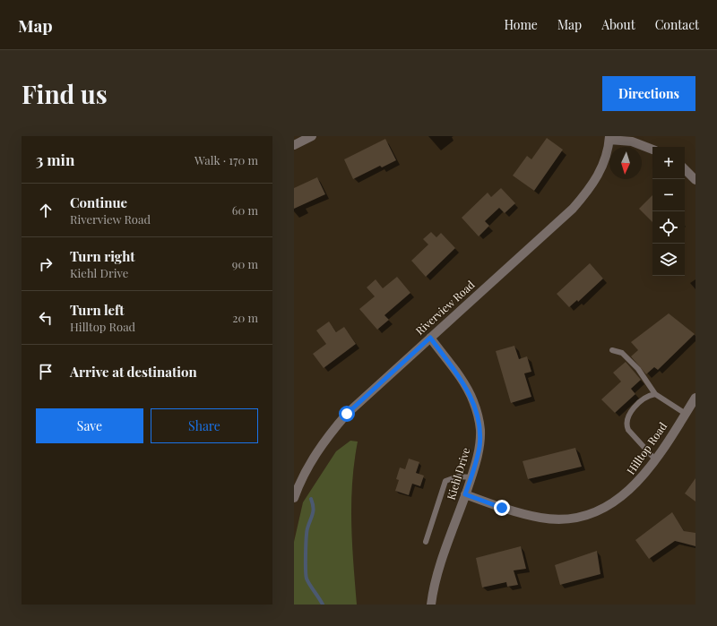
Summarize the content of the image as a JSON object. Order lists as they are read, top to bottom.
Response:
{
  "streets": {
    "street": ["Riverview Road", "Hilltop Road", "Kiehl Drive"]
  },
  "crossings": [
    ["Riverview Road", "Kiehl Drive"],
    ["Hilltop Road", "Kiehl Drive"]
  ],
  "north": "bottom",
  "page": {
    "header": "Map",
    "nav": [
      "Home",
      "Map",
      "About",
      "Contact"
    ],
    "buttons": [
      "Directions",
      ["Save", "Share"]
    ],
    "title": "Find us",
    "heading": ["3 min", "Walk · 170 m"],
    "map_buttons": ["+", "−"],
    "list": [
      ["Continue", "Riverview Road", "60 m"],
      ["Turn right", "Kiehl Drive", "90 m"],
      ["Turn left", "Hilltop Road", "20 m"],
      "Arrive at destination"
    ]
  }
}
